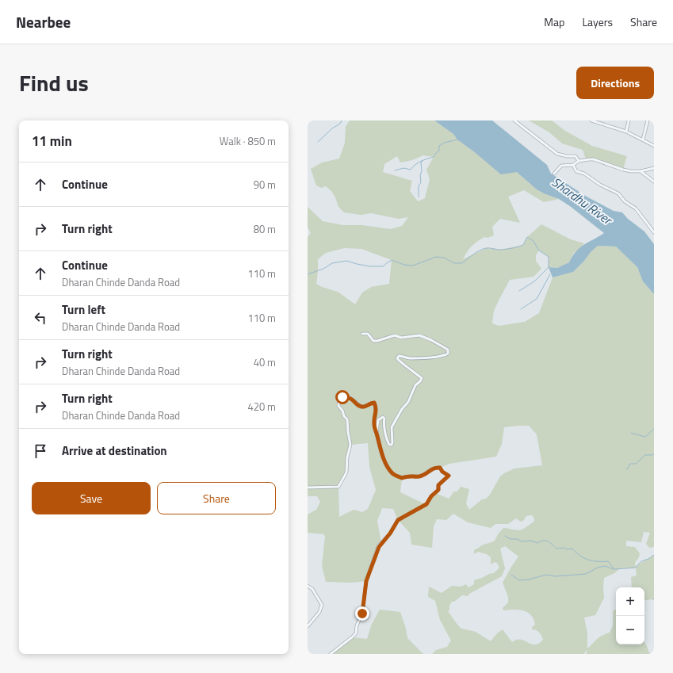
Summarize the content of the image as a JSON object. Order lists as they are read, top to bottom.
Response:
{
  "water": ["Shardhu River"],
  "page": {
    "header": "Nearbee",
    "nav": ["Map", "Layers", "Share"],
    "title": "Find us",
    "buttons": [
      "Directions",
      ["Save", "Share"]
    ],
    "heading": ["11 min", "Walk · 850 m"],
    "list": [
      ["Continue", "90 m"],
      ["Turn right", "80 m"],
      ["Continue", "Dharan Chinde Danda Road", "110 m"],
      ["Turn left", "Dharan Chinde Danda Road", "110 m"],
      ["Turn right", "Dharan Chinde Danda Road", "40 m"],
      ["Turn right", "Dharan Chinde Danda Road", "420 m"],
      "Arrive at destination"
    ],
    "map_buttons": ["+", "−"]
  }
}
